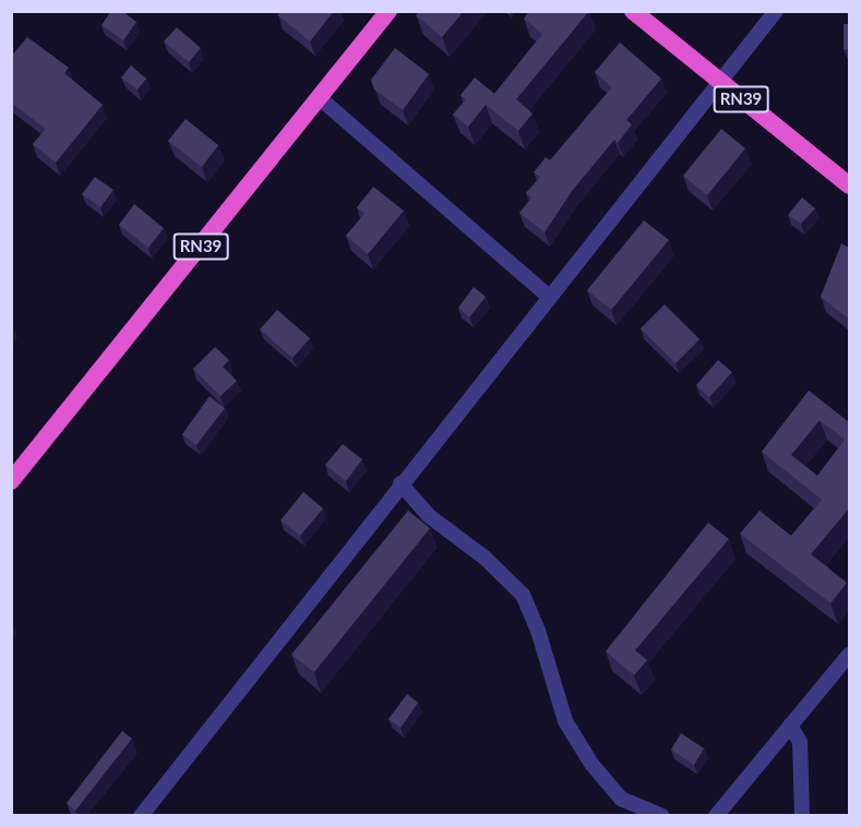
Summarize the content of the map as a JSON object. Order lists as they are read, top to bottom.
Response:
{
  "streets": {
    "highway": ["RN39"]
  }
}
